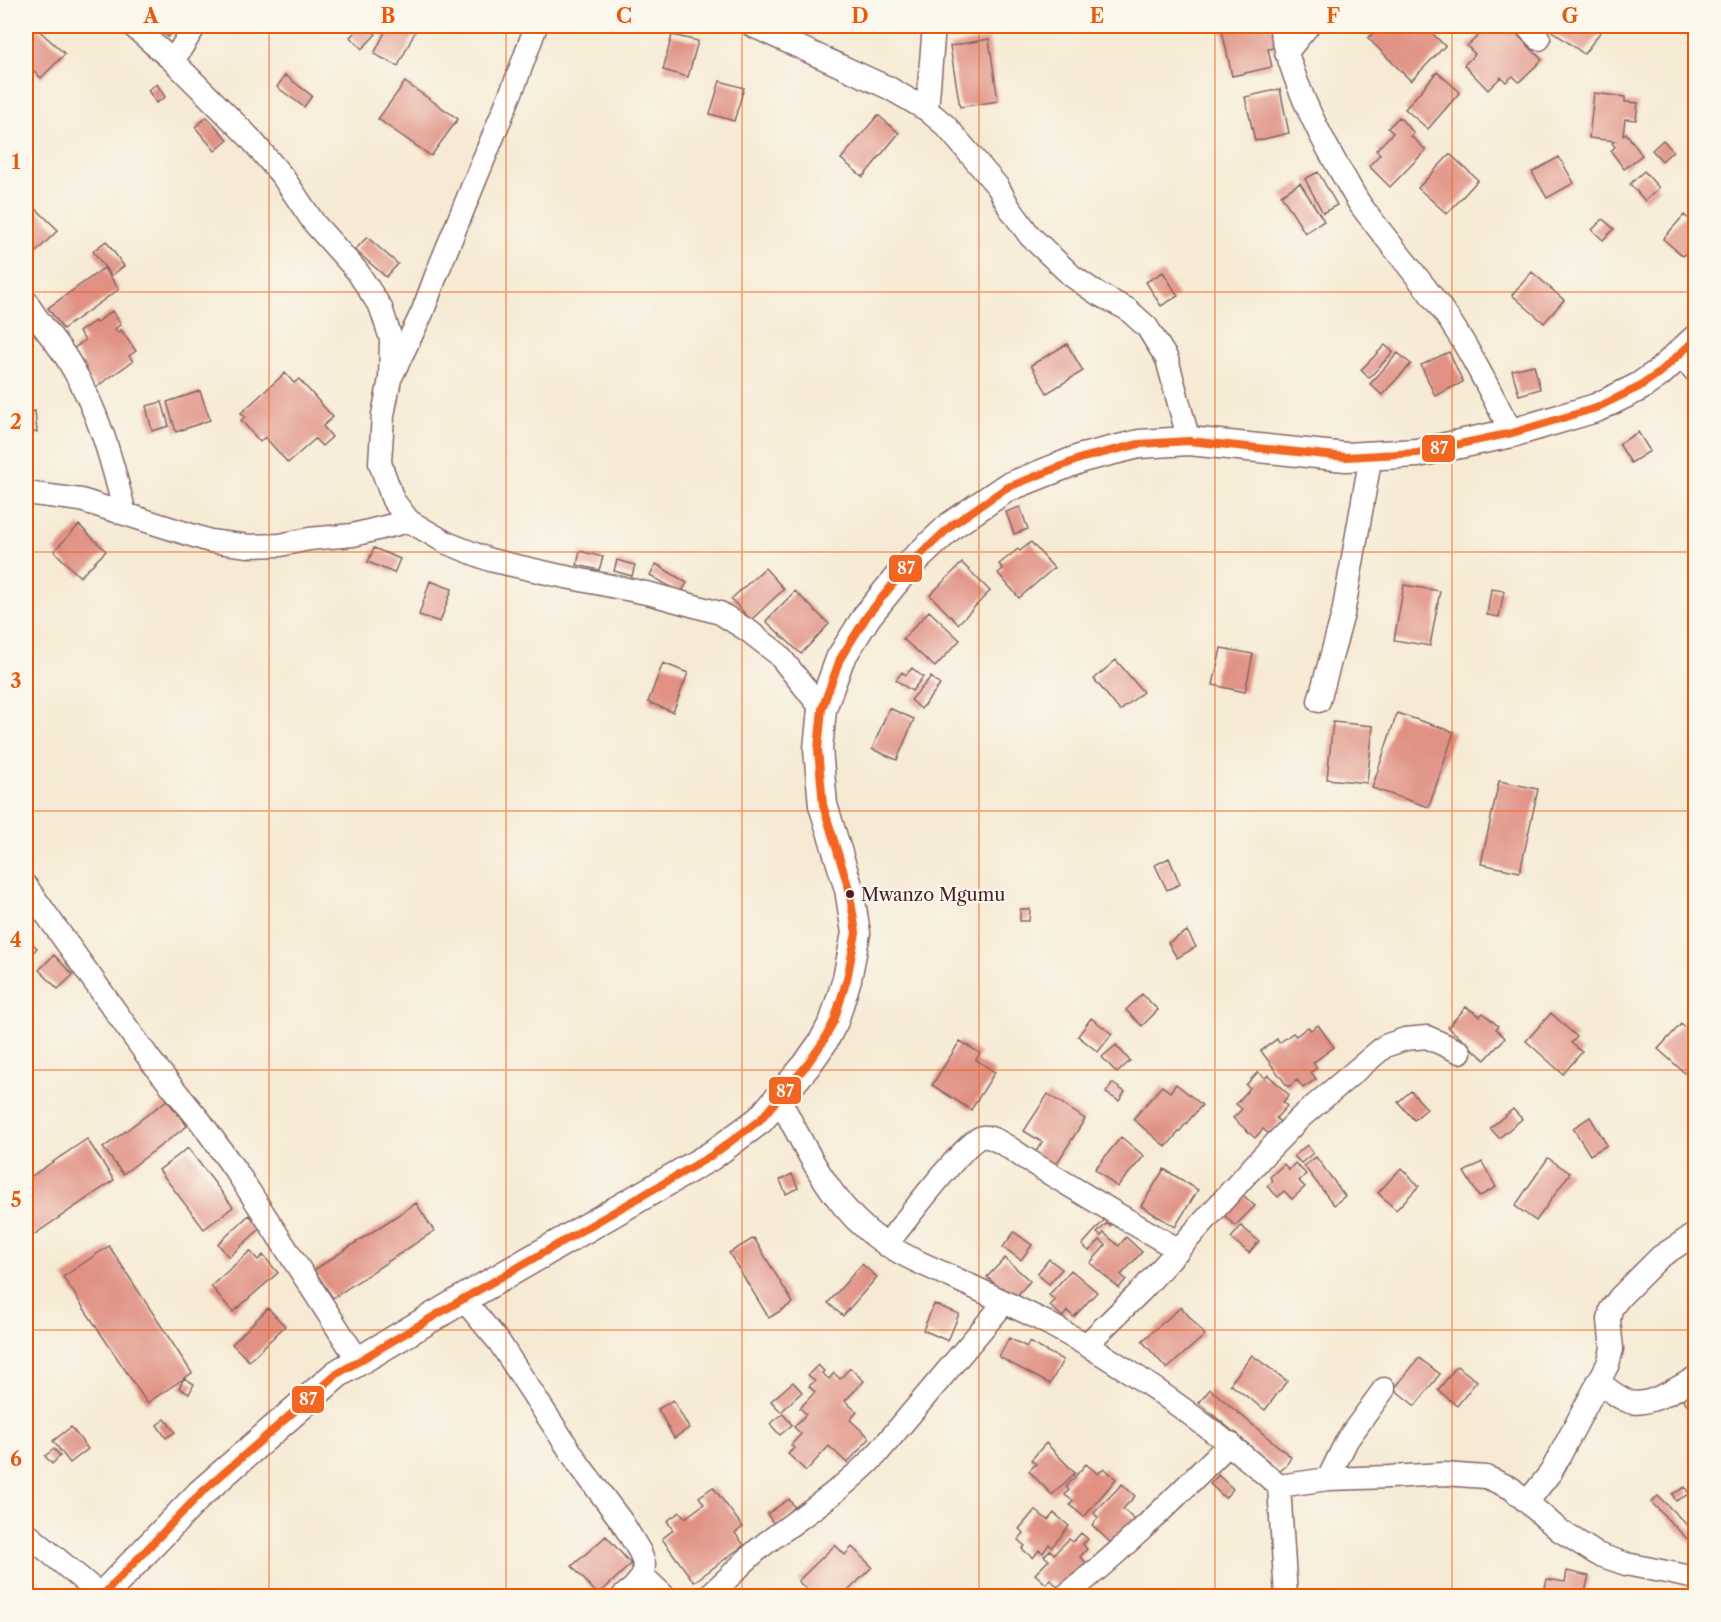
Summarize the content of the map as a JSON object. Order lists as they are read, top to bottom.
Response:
{
  "places": ["Mwanzo Mgumu"],
  "lines": ["transit line 87"],
  "grid": {
    "columns": [
      "A",
      "B",
      "C",
      "D",
      "E",
      "F",
      "G"
    ],
    "rows": [
      "1",
      "2",
      "3",
      "4",
      "5",
      "6"
    ]
  }
}
